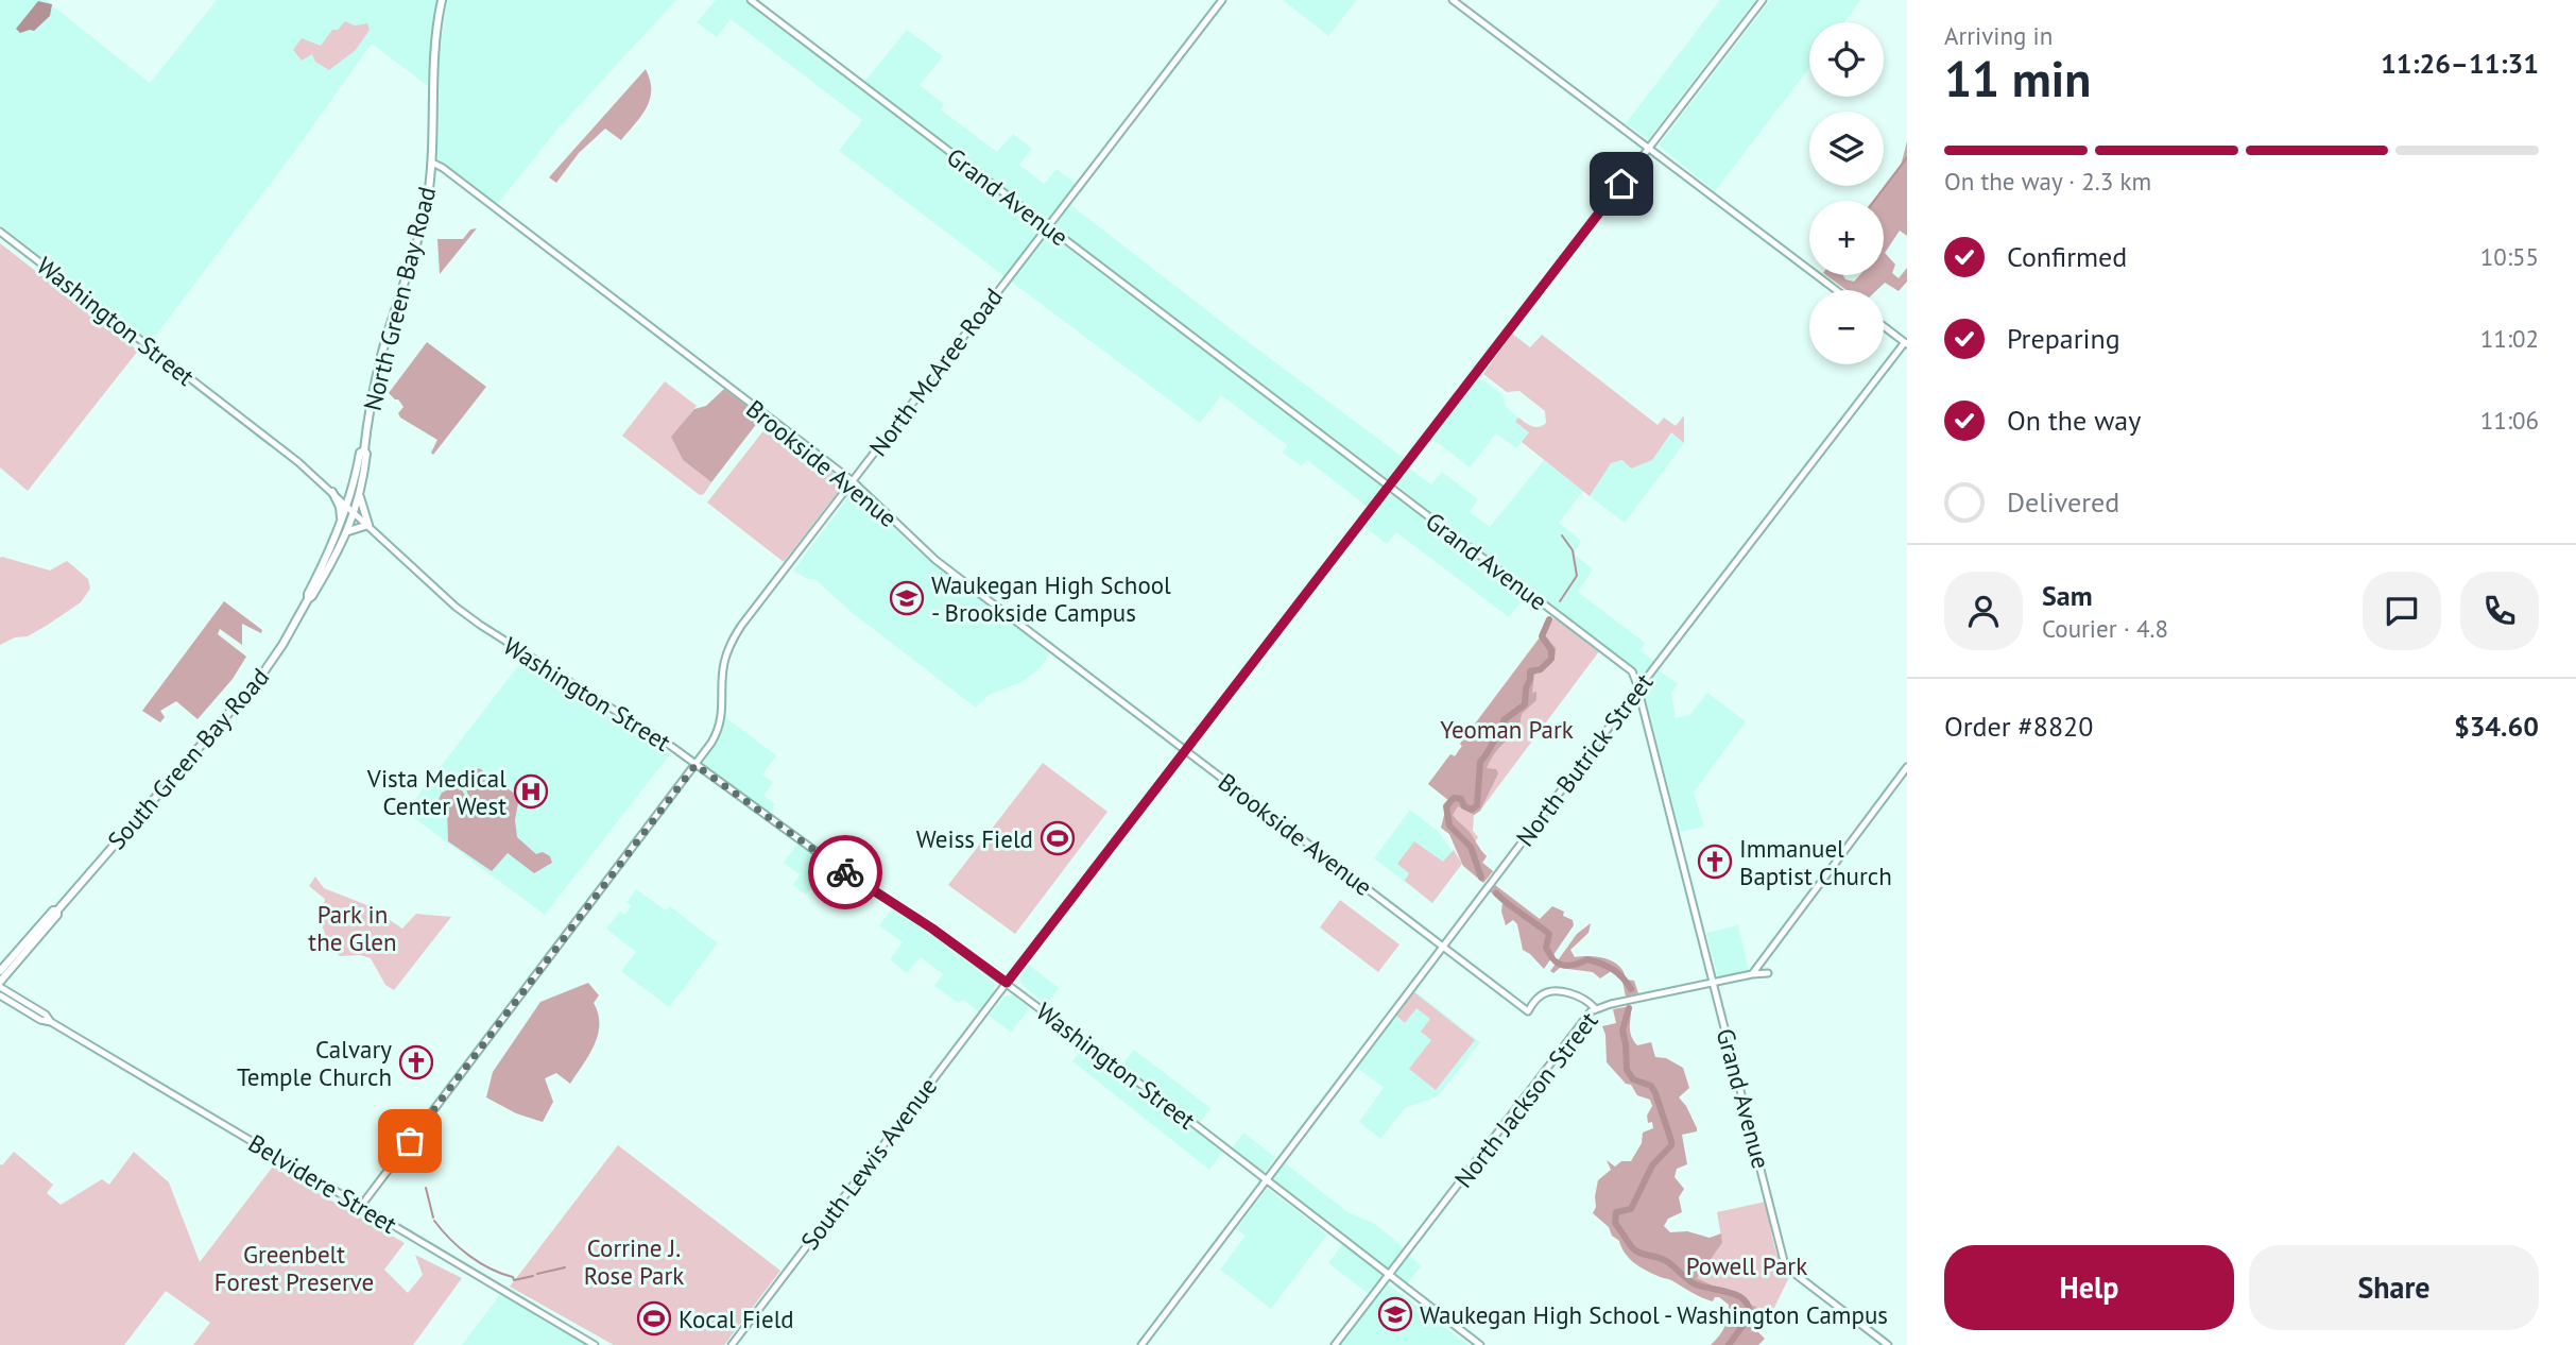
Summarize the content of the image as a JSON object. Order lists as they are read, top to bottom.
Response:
{
  "streets": {
    "main road": [
      "Grand Avenue",
      "North Green Bay Road",
      "Washington Street",
      "North McAree Road",
      "Brookside Avenue",
      "South Green Bay Road",
      "North Butrick Street",
      "North Jackson Street",
      "South Lewis Avenue",
      "Belvidere Street"
    ]
  },
  "crossings": [
    ["Grand Avenue", "North McAree Road"],
    ["Grand Avenue", "North Butrick Street"],
    ["Grand Avenue", "North Jackson Street"],
    ["Grand Avenue", "South Lewis Avenue"],
    ["North Green Bay Road", "Washington Street"],
    ["North Green Bay Road", "Brookside Avenue"],
    ["North Green Bay Road", "South Green Bay Road"],
    ["Washington Street", "North McAree Road"],
    ["Washington Street", "South Green Bay Road"],
    ["Washington Street", "North Butrick Street"],
    ["Washington Street", "North Jackson Street"],
    ["Washington Street", "South Lewis Avenue"],
    ["North McAree Road", "Brookside Avenue"],
    ["North McAree Road", "Belvidere Street"],
    ["Brookside Avenue", "North Butrick Street"],
    ["Brookside Avenue", "North Jackson Street"],
    ["Brookside Avenue", "South Lewis Avenue"]
  ],
  "parks": [
    "Yeoman Park",
    "Park in the Glen",
    "Corrine J. Rose Park",
    "Greenbelt Forest Preserve",
    "Powell Park"
  ],
  "places": {
    "school or university": ["Waukegan High School - Brookside Campus", "Waukegan High School - Washington Campus"],
    "hospital": ["Vista Medical Center West"],
    "sports": ["Weiss Field", "Kocal Field"],
    "church": ["Immanuel Baptist Church", "Calvary Temple Church"]
  },
  "page": {
    "heading": ["11 min", "Arriving in", "11:26–11:31"],
    "panel": [
      "Sam",
      "Courier · 4.8",
      "Order #8820",
      "$34.60"
    ],
    "map_buttons": ["+", "−"],
    "bar": "On the way · 2.3 km",
    "list": [
      ["Confirmed", "10:55"],
      ["Preparing", "11:02"],
      ["On the way", "11:06"],
      "Delivered"
    ],
    "buttons": ["Help", "Share"]
  }
}
